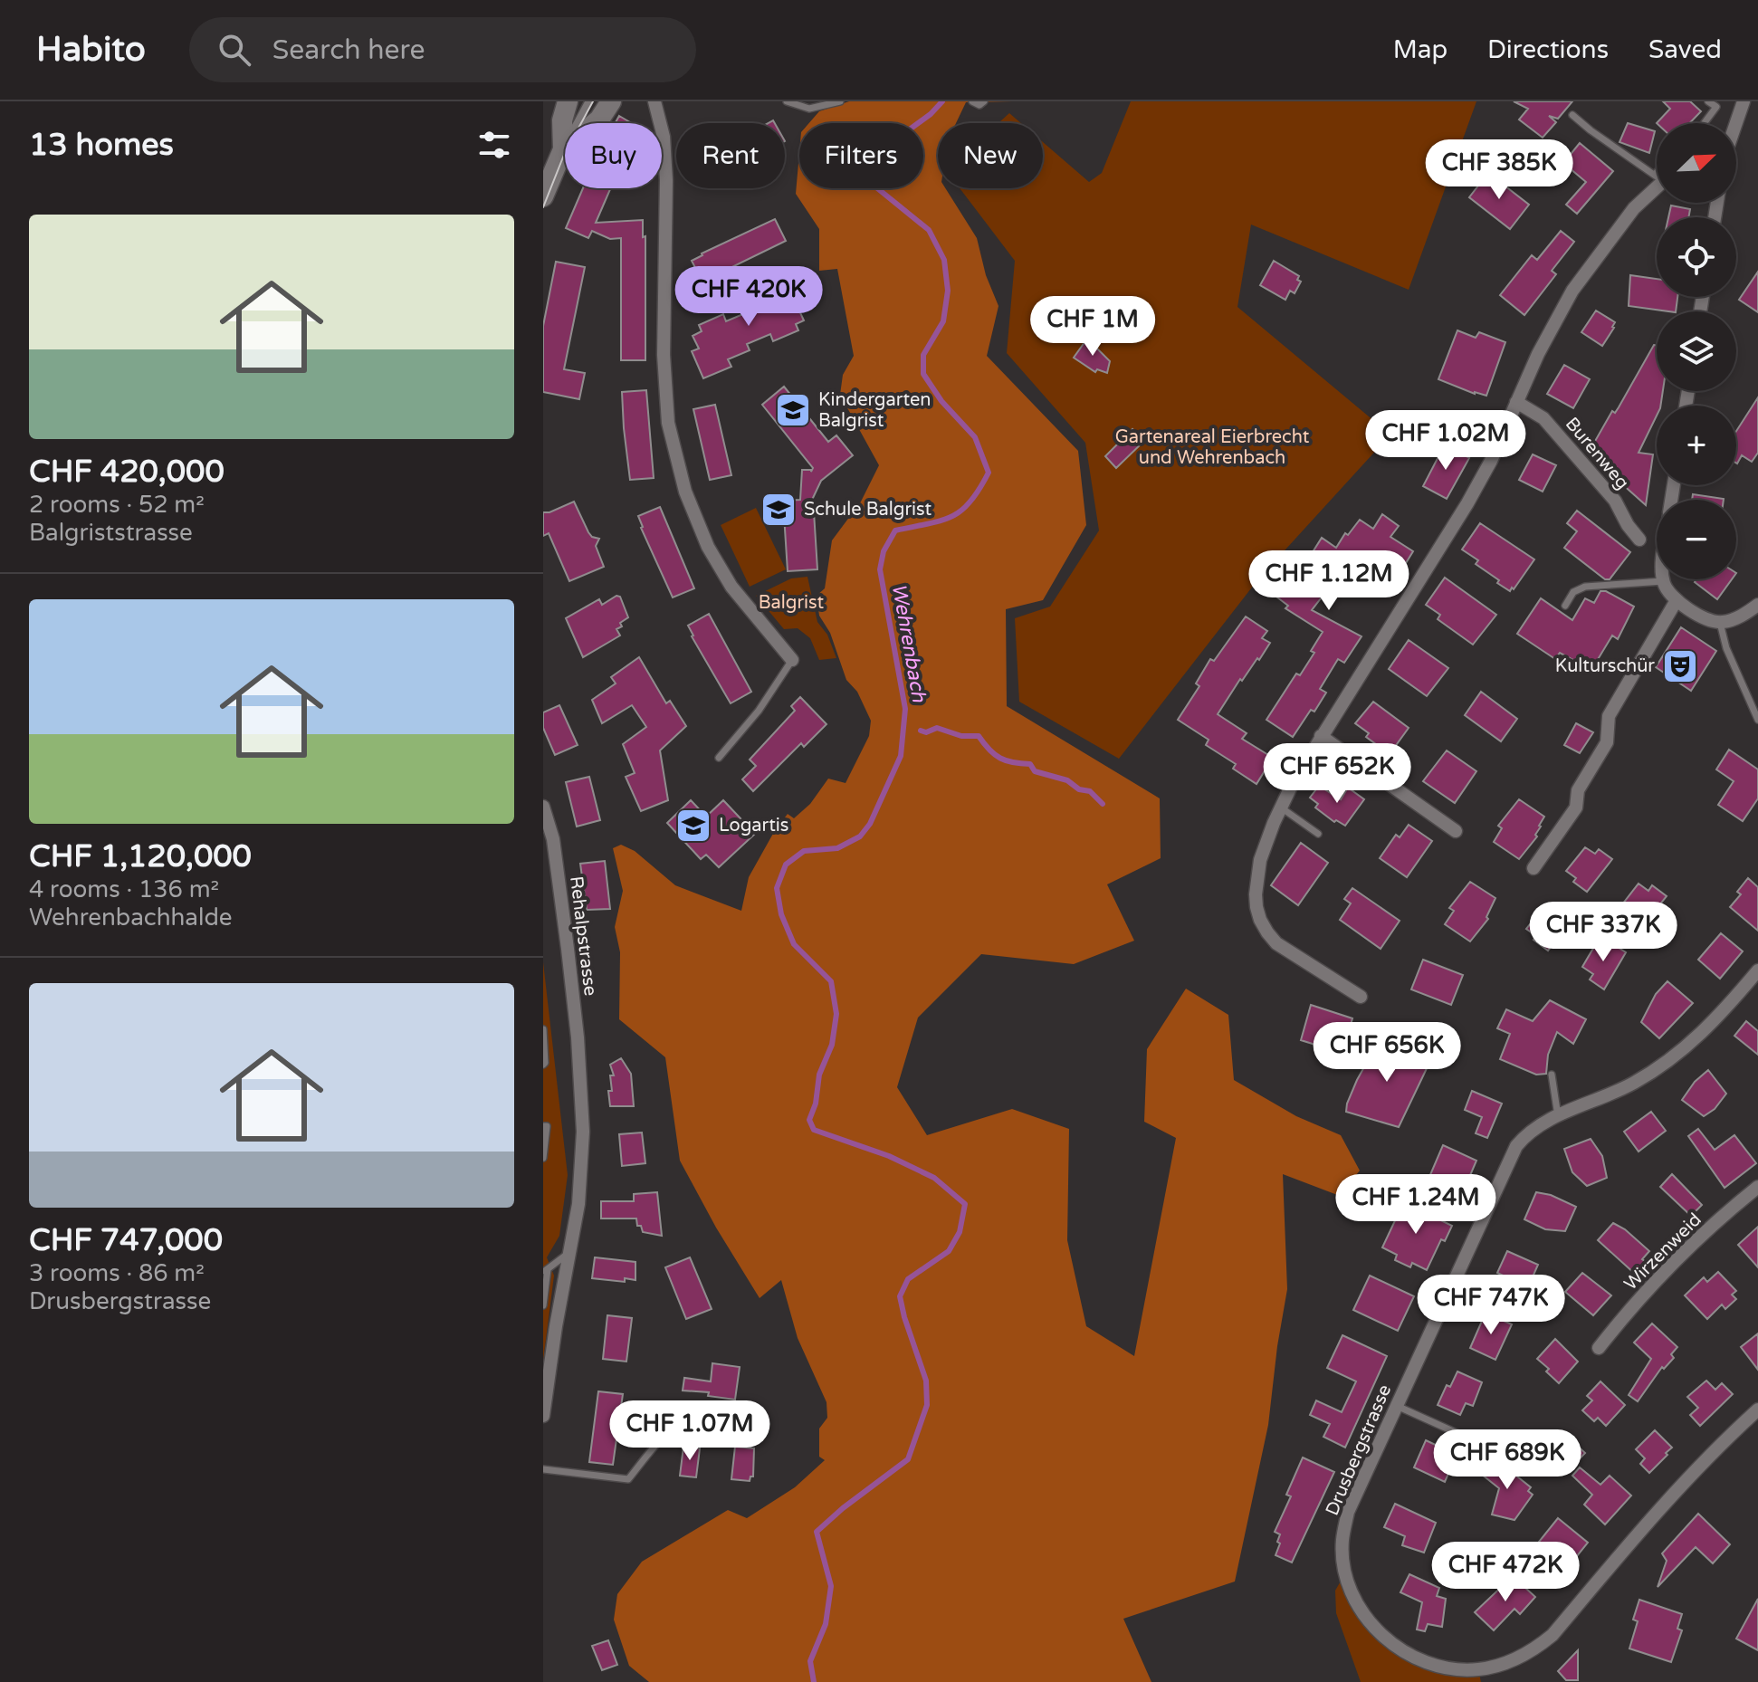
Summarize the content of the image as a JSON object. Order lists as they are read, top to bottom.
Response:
{
  "streets": {
    "street": [
      "Burenweg",
      "Rehalpstrasse",
      "Wirzenweid",
      "Drusbergstrasse"
    ]
  },
  "water": ["Wehrenbach"],
  "parks": ["Gartenareal Eierbrecht und Wehrenbach", "Balgrist"],
  "places": {
    "school or university": ["Kindergarten Balgrist", "Schule Balgrist", "Logartis"],
    "theatre": ["Kulturschür"]
  },
  "north": "top right",
  "page": {
    "header": "Habito",
    "search": "Search here",
    "nav": ["Map", "Directions", "Saved"],
    "heading": "13 homes",
    "map_buttons": ["+", "−"],
    "chip": [
      "Buy",
      "Rent",
      "Filters",
      "New"
    ],
    "price": [
      "CHF 385K",
      "CHF 420K",
      "CHF 1M",
      "CHF 1.02M",
      "CHF 1.12M",
      "CHF 652K",
      "CHF 337K",
      "CHF 656K",
      "CHF 1.24M",
      "CHF 747K",
      "CHF 1.07M",
      "CHF 689K",
      "CHF 472K"
    ],
    "list": [
      {
        "name": "CHF 420,000",
        "note": "2 rooms · 52 m² · Balgriststrasse"
      },
      {
        "name": "CHF 1,120,000",
        "note": "4 rooms · 136 m² · Wehrenbachhalde"
      },
      {
        "name": "CHF 747,000",
        "note": "3 rooms · 86 m² · Drusbergstrasse"
      }
    ]
  }
}
